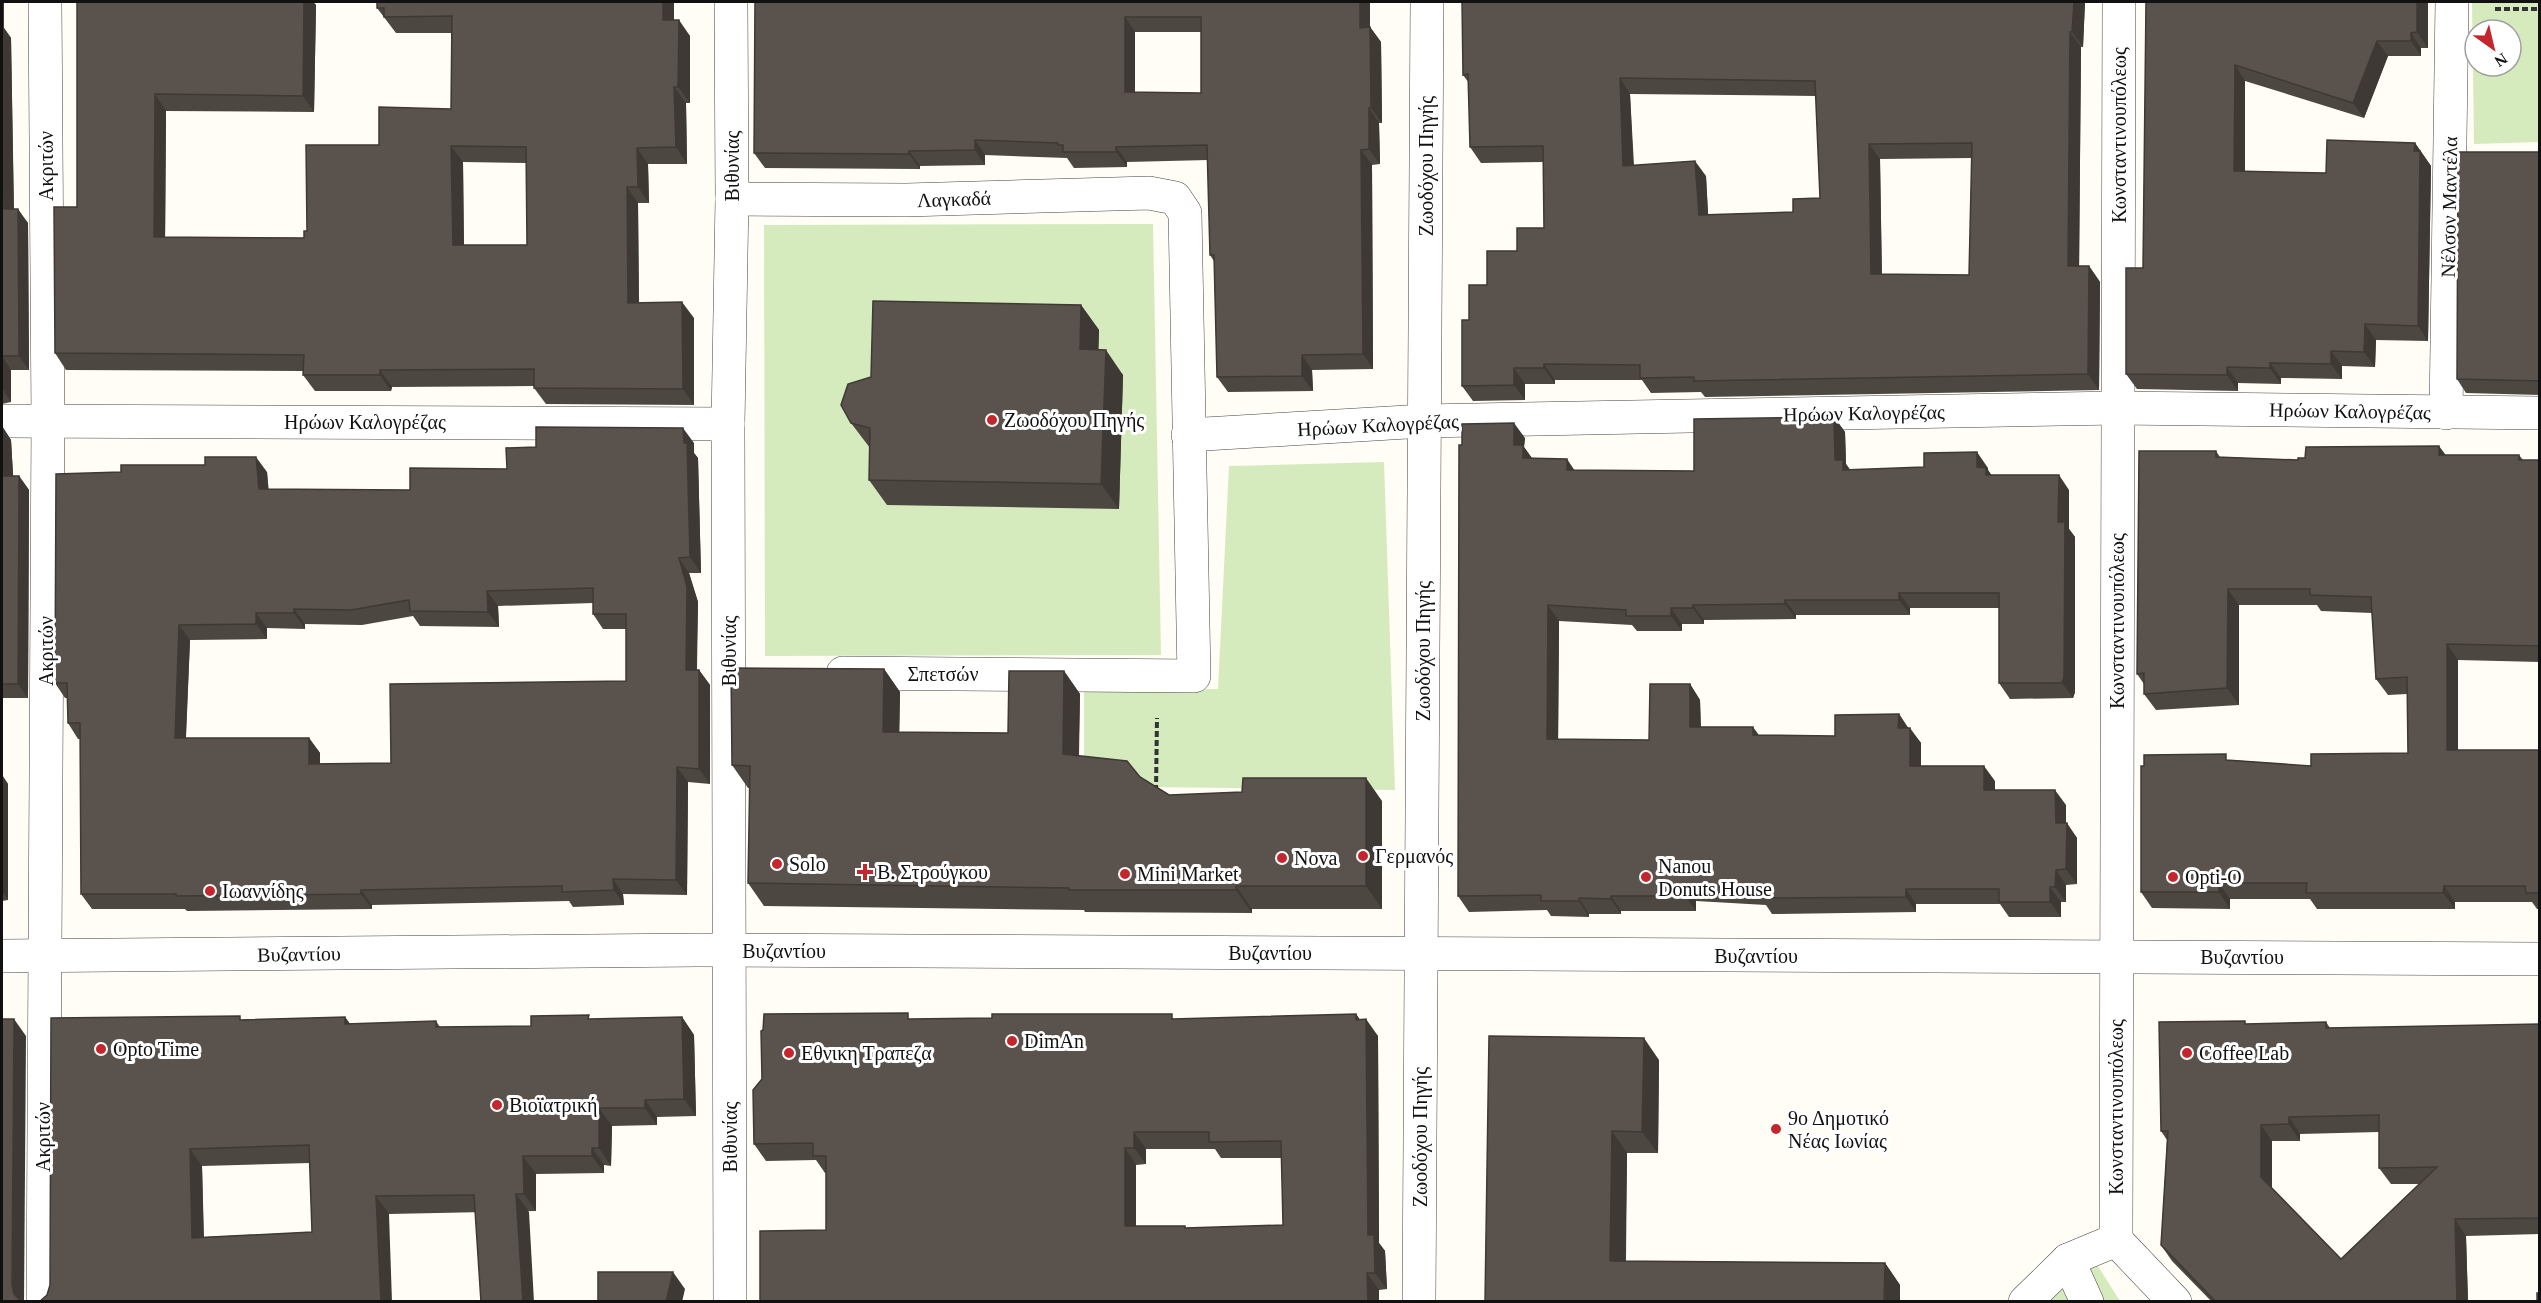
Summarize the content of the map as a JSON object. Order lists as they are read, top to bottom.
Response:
{
  "streets": {
    "street": [
      "Κωνσταντινουπόλεως",
      "Ακριτών",
      "Βιθυνίας",
      "Ζωοδόχου Πηγής",
      "Λαγκαδά",
      "Νέλσον Μαντέλα",
      "Ηρώων Καλογρέζας",
      "Σπετσών",
      "Βυζαντίου"
    ]
  },
  "crossings": [
    ["Κωνσταντινουπόλεως", "Ηρώων Καλογρέζας"],
    ["Κωνσταντινουπόλεως", "Βυζαντίου"],
    ["Ακριτών", "Ηρώων Καλογρέζας"],
    ["Ακριτών", "Βυζαντίου"],
    ["Βιθυνίας", "Λαγκαδά"],
    ["Βιθυνίας", "Ηρώων Καλογρέζας"],
    ["Βιθυνίας", "Βυζαντίου"],
    ["Ζωοδόχου Πηγής", "Ηρώων Καλογρέζας"],
    ["Ζωοδόχου Πηγής", "Βυζαντίου"],
    ["Λαγκαδά", "Ηρώων Καλογρέζας"],
    ["Λαγκαδά", "Σπετσών"],
    ["Νέλσον Μαντέλα", "Ηρώων Καλογρέζας"],
    ["Ηρώων Καλογρέζας", "Σπετσών"]
  ],
  "places": {
    "other": [
      "Ζωοδόχου Πηγής",
      "Γερμανός",
      "Nova",
      "Solo",
      "Mini Market",
      "Nanou Donuts House",
      "Opti-O",
      "Ιωαννίδης",
      "DimAn",
      "Opto Time",
      "Εθνικη Τραπεζα",
      "Coffee Lab",
      "Βιοϊατρική",
      "9ο Δημοτικό Νέας Ιωνίας"
    ],
    "health": ["Β. Στρούγκου"]
  },
  "north": "bottom right"
}
